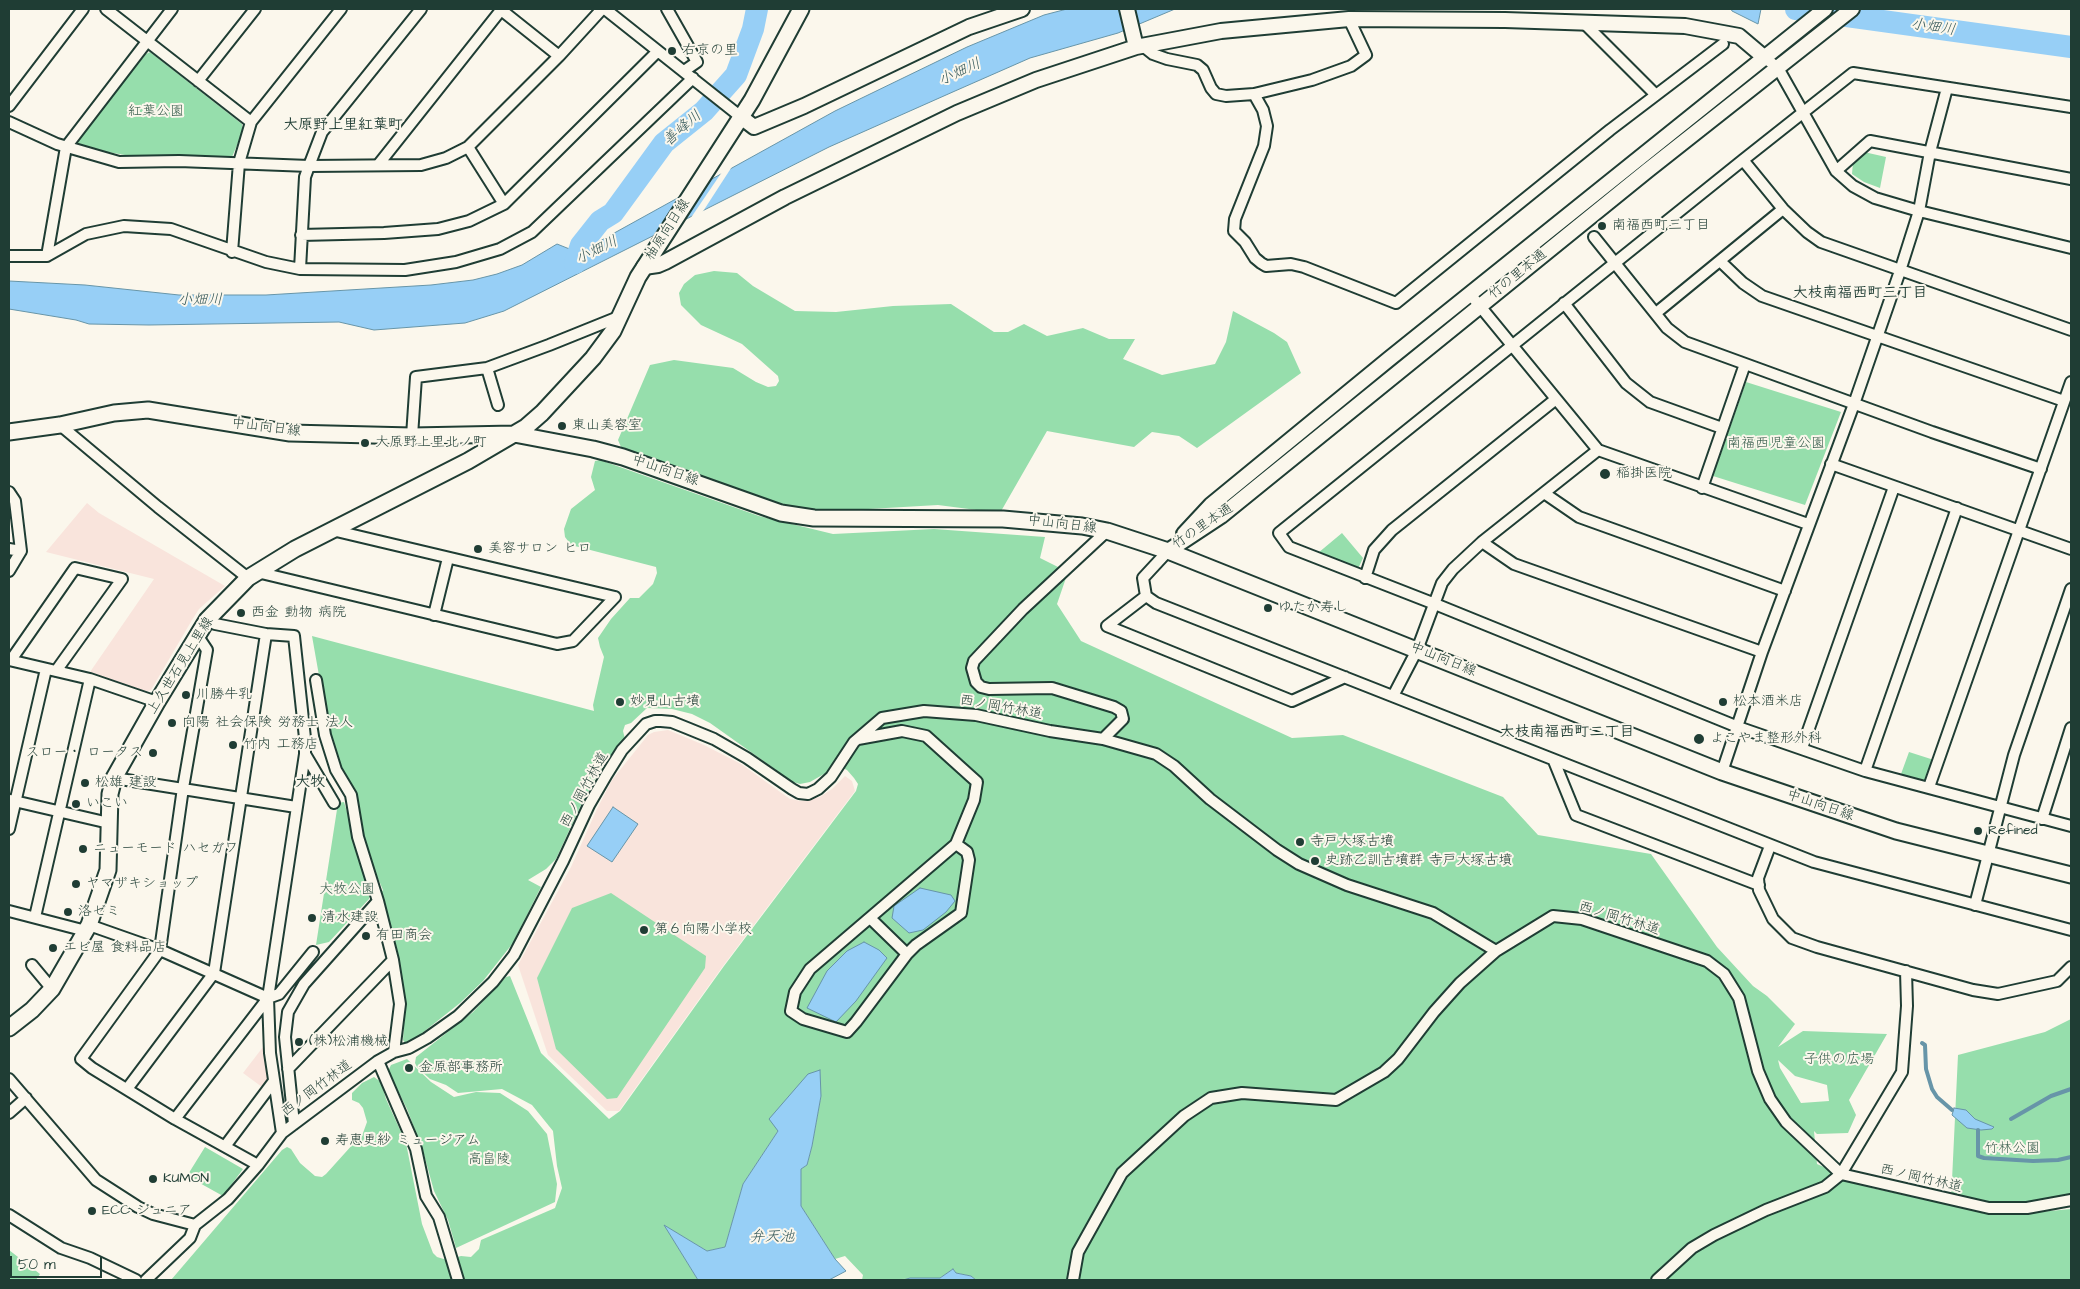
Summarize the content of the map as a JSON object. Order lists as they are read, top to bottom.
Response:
{
  "streets": {
    "main road": ["柚原向日線", "中山向日線", "上久世石見上里線"],
    "street": ["竹の里本通", "西ノ岡竹林道"]
  },
  "crossings": [
    ["柚原向日線", "中山向日線"],
    ["柚原向日線", "上久世石見上里線"],
    ["竹の里本通", "中山向日線"],
    ["中山向日線", "上久世石見上里線"]
  ],
  "districts": [
    "大原野上里紅葉町",
    "大枝南福西町三丁目",
    "大枝南福西町二丁目",
    "大牧"
  ],
  "water": ["小畑川", "善峰川", "弁天池"],
  "parks": [
    "紅葉公園",
    "南福西児童公園",
    "大牧公園",
    "子供の広場",
    "竹林公園",
    "高畠陵"
  ],
  "places": [
    "右京の里",
    "南福西町三丁目",
    "東山美容室",
    "大原野上里北ノ町",
    "稲掛医院",
    "美容サロン ヒロ",
    "ゆたか寿し",
    "西金 動物 病院",
    "川勝牛乳",
    "妙見山古墳",
    "松本酒米店",
    "向陽 社会保険 労務士 法人",
    "よこやま整形外科",
    "竹内 工務店",
    "スロー・ ロータス",
    "松雄 建設",
    "いこい",
    "Refined",
    "寺戸大塚古墳",
    "ニューモード ハセガワ",
    "史跡乙訓古墳群 寺戸大塚古墳",
    "ヤマザキショップ",
    "洛ゼミ",
    "清水建設",
    "第６向陽小学校",
    "有田商会",
    "エビ屋 食料品店",
    "(株)松浦機械",
    "金原部事務所",
    "寿恵更紗 ミュージアム",
    "KUMON",
    "ECC ジュニア"
  ],
  "scale_bar": "50 m"
}
